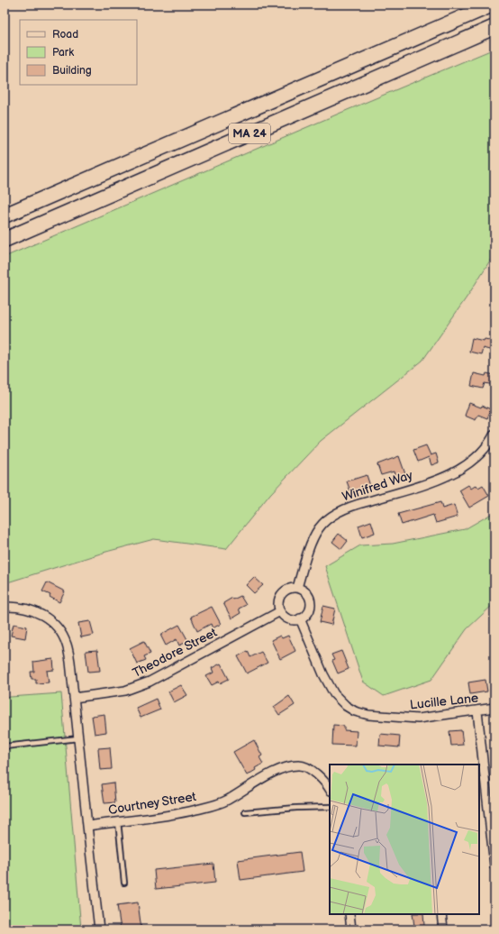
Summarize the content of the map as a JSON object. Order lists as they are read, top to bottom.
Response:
{
  "streets": {
    "highway": ["MA 24"],
    "street": [
      "Winifred Way",
      "Theodore Street",
      "Lucille Lane",
      "Courtney Street"
    ]
  },
  "crossings": [
    ["Winifred Way", "Theodore Street"],
    ["Winifred Way", "Lucille Lane"],
    ["Theodore Street", "Lucille Lane"]
  ],
  "legend": ["Road", "Park", "Building"]
}
